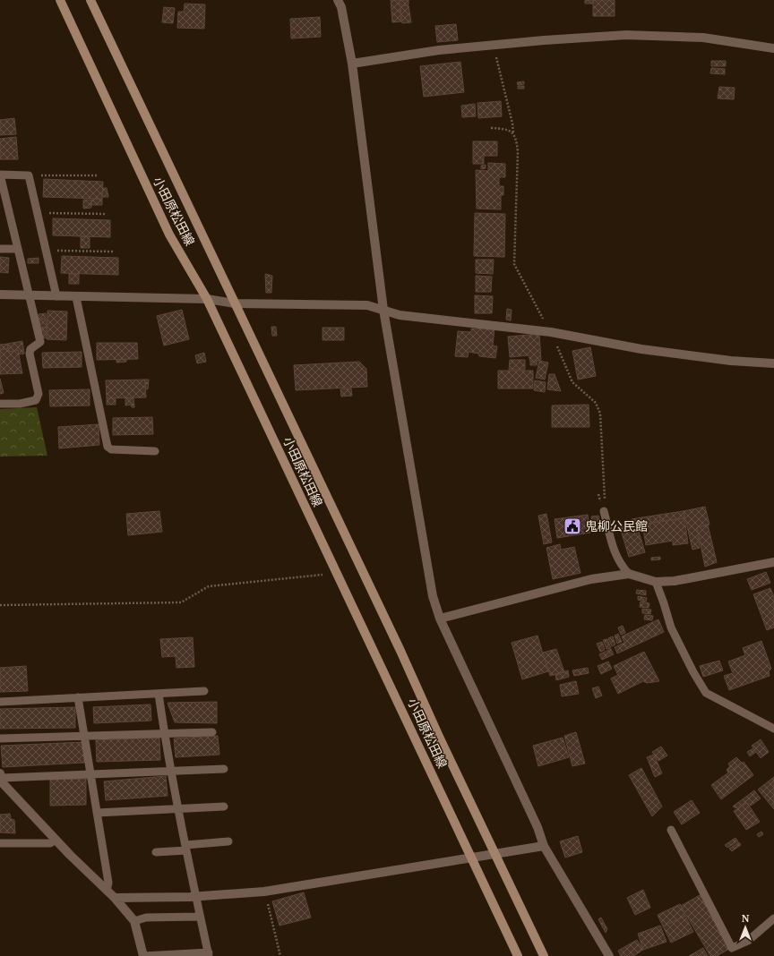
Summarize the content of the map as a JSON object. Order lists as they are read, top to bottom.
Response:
{
  "streets": {
    "main road": ["小田原松田線"]
  },
  "places": {
    "public building": ["鬼柳公民館"]
  },
  "north": "top"
}
